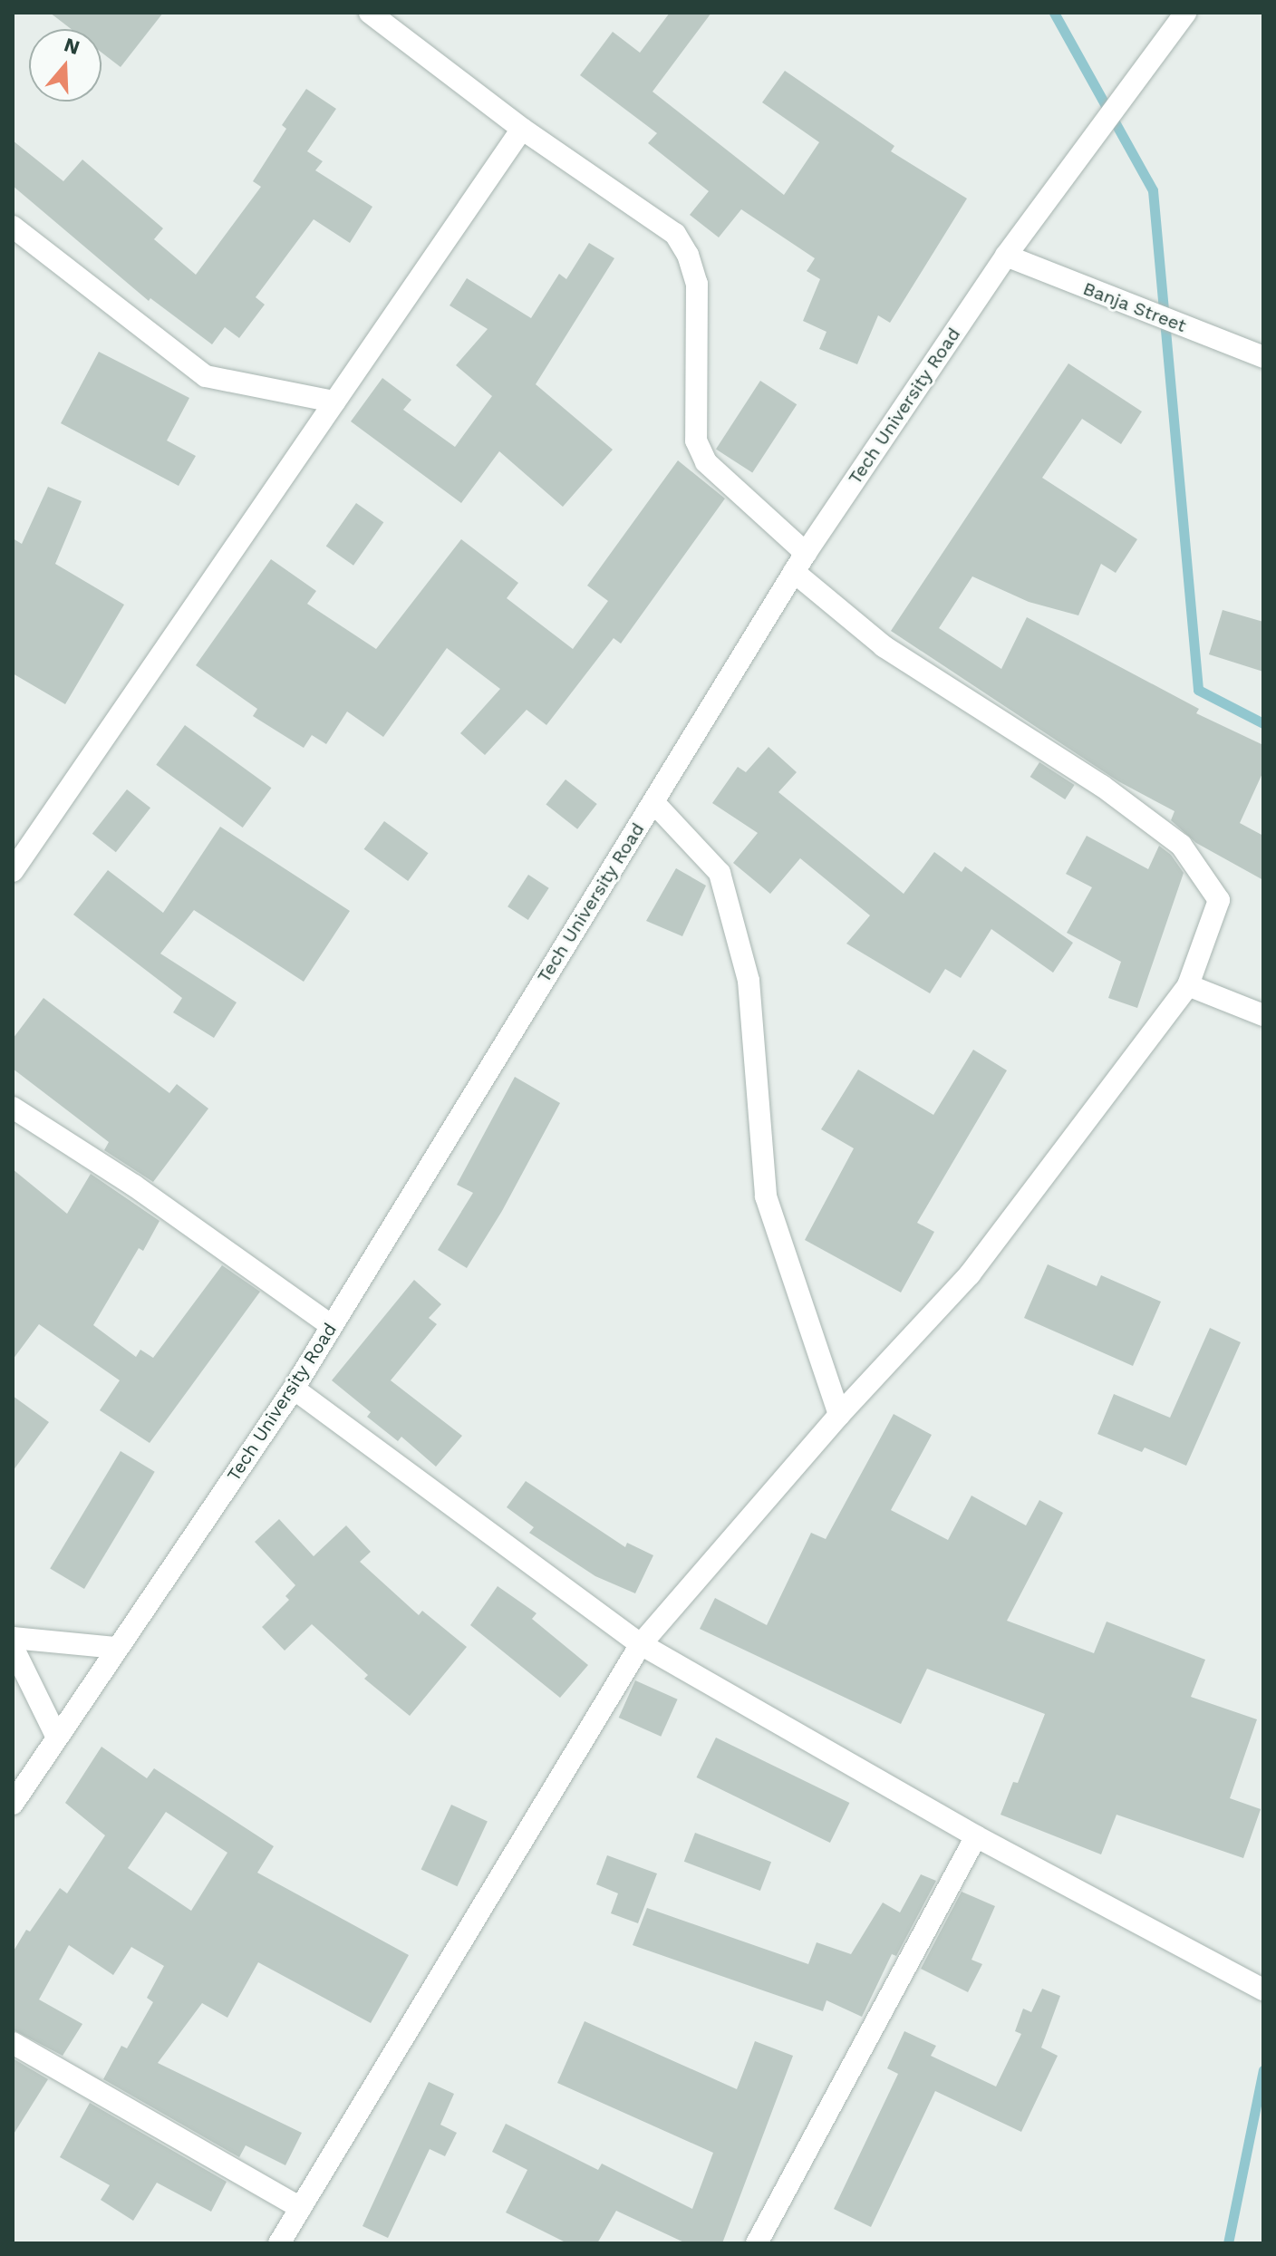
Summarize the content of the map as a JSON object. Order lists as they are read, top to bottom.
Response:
{
  "streets": {
    "street": ["Banja Street", "Tech University Road"]
  },
  "crossings": [
    ["Banja Street", "Tech University Road"]
  ],
  "north": "top"
}
